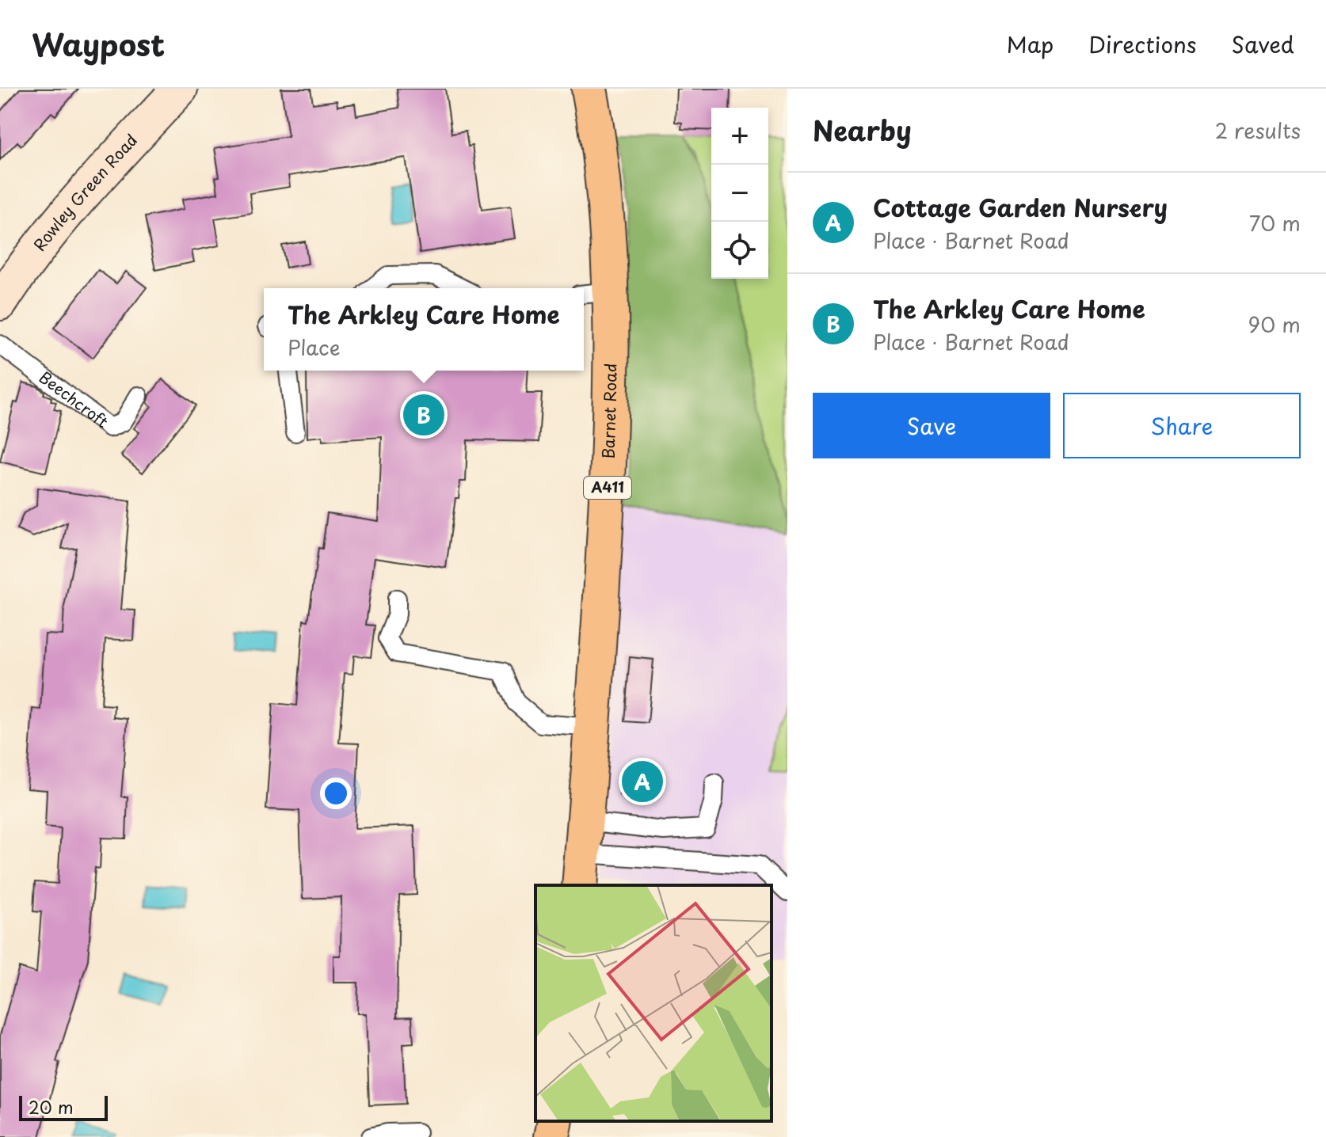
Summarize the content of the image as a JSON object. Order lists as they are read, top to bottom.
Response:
{
  "streets": {
    "main road": ["Barnet Road", "A411"],
    "street": ["Rowley Green Road"],
    "lane": ["Beechcroft"]
  },
  "scale_bar": "20 m",
  "page": {
    "header": "Waypost",
    "nav": ["Map", "Directions", "Saved"],
    "heading": ["Nearby", "2 results"],
    "map_buttons": ["+", "−"],
    "list": [
      {
        "mark": "A",
        "name": "Cottage Garden Nursery",
        "note": "Place · Barnet Road",
        "value": "70 m"
      },
      {
        "mark": "B",
        "name": "The Arkley Care Home",
        "note": "Place · Barnet Road",
        "value": "90 m"
      }
    ],
    "popup": ["The Arkley Care Home", "Place"],
    "buttons": ["Save", "Share"],
    "pins": ["B", "A"],
    "scale": "20 m"
  }
}
